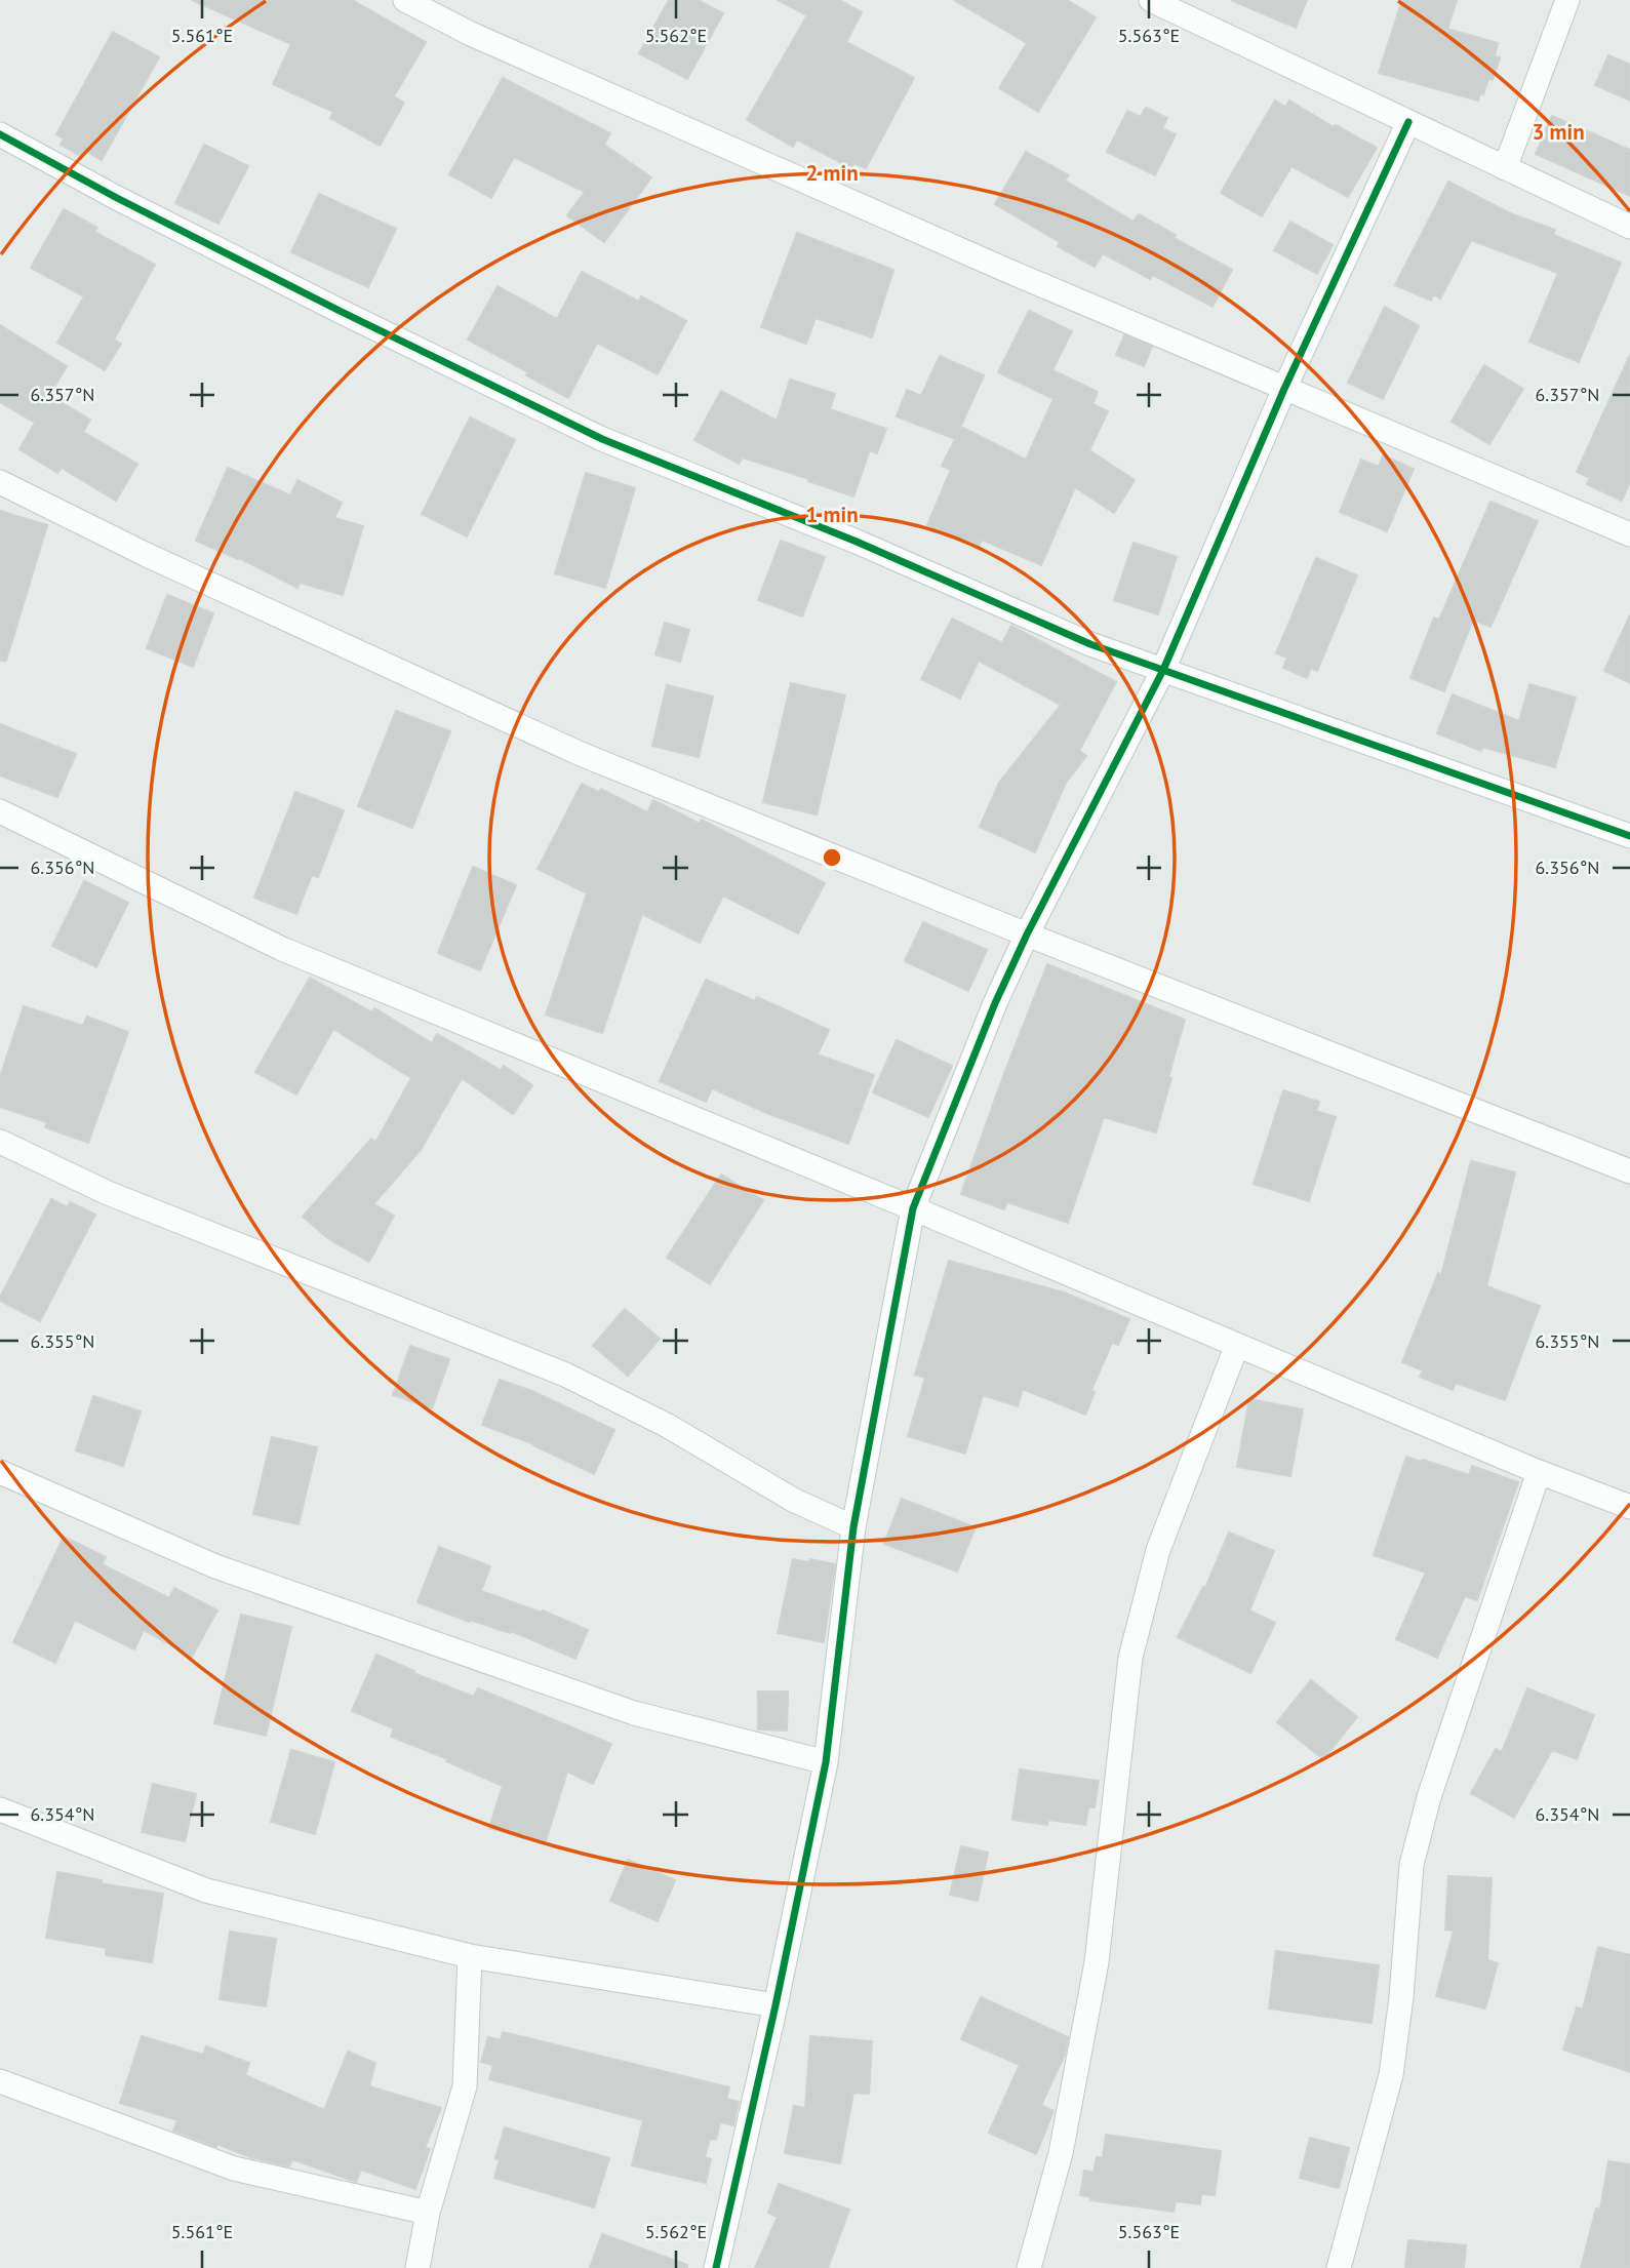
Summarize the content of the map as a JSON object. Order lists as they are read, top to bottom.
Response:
{
  "coordinates": [
    "5.561°E",
    "5.562°E",
    "5.563°E",
    "6.357°N",
    "6.356°N",
    "6.355°N",
    "6.354°N"
  ],
  "rings": ["3 min", "2 min", "1 min"]
}
